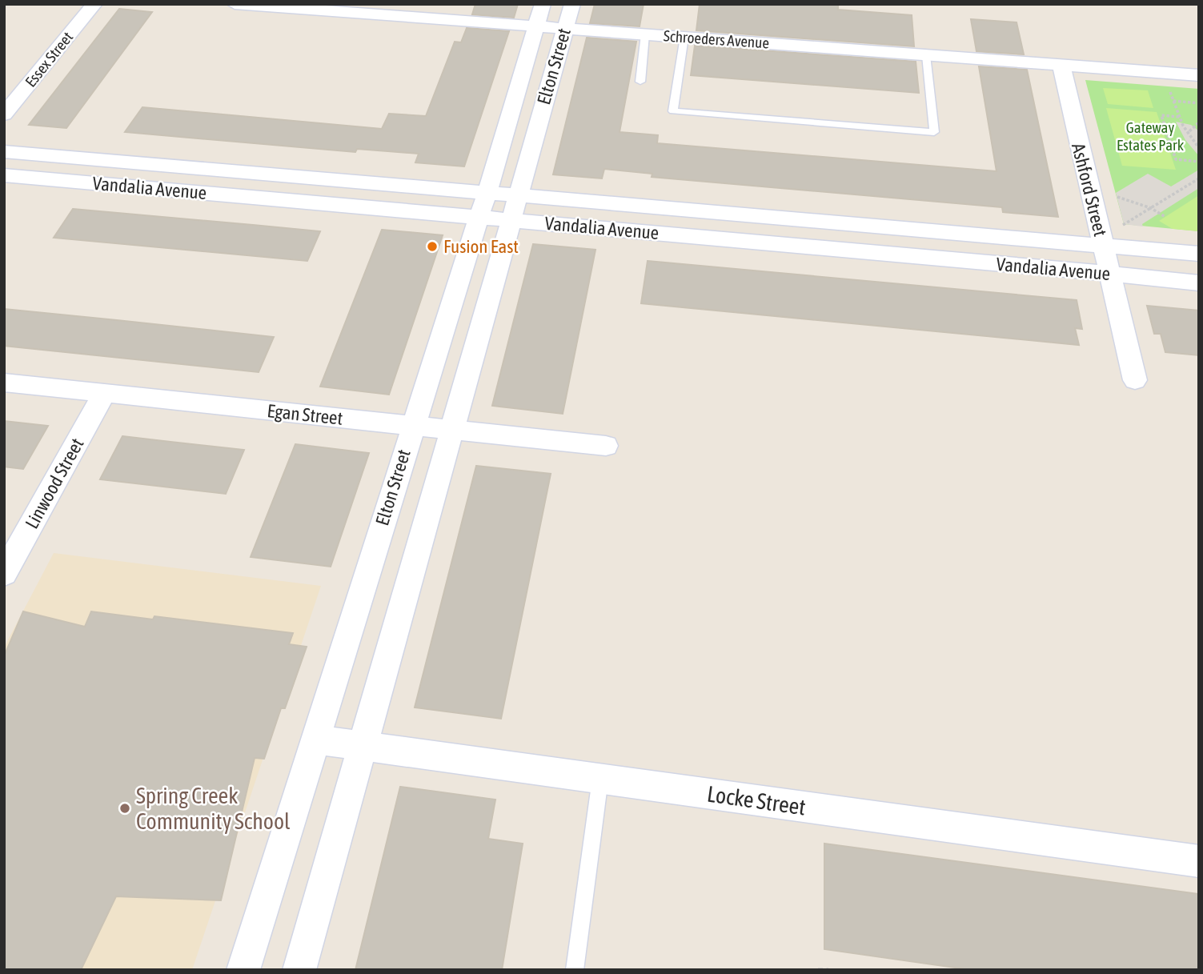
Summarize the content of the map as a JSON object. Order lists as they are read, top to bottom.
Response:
{
  "streets": {
    "street": [
      "Schroeders Avenue",
      "Essex Street",
      "Elton Street",
      "Vandalia Avenue",
      "Ashford Street",
      "Egan Street",
      "Linwood Street",
      "Locke Street"
    ]
  },
  "crossings": [
    ["Schroeders Avenue", "Elton Street"],
    ["Schroeders Avenue", "Ashford Street"],
    ["Elton Street", "Vandalia Avenue"],
    ["Elton Street", "Egan Street"],
    ["Elton Street", "Locke Street"],
    ["Vandalia Avenue", "Ashford Street"],
    ["Egan Street", "Linwood Street"]
  ],
  "parks": ["Gateway Estates Park"],
  "places": ["Fusion East", "Spring Creek Community School"]
}
